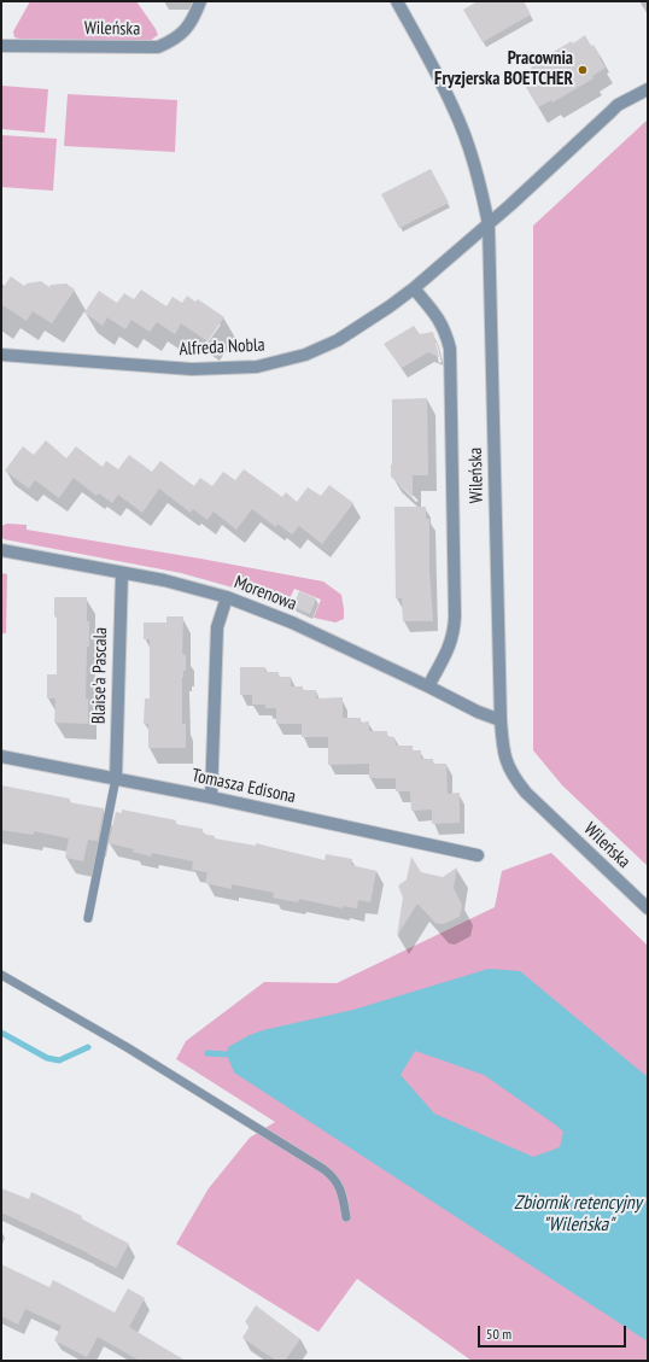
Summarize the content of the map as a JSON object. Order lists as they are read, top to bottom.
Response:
{
  "streets": {
    "street": [
      "Wileńska",
      "Alfreda Nobla",
      "Morenowa",
      "Blaise'a Pascala",
      "Tomasza Edisona"
    ]
  },
  "crossings": [
    ["Wileńska", "Alfreda Nobla"],
    ["Wileńska", "Morenowa"],
    ["Morenowa", "Blaise'a Pascala"],
    ["Blaise'a Pascala", "Tomasza Edisona"]
  ],
  "water": ["Zbiornik retencyjny \"Wileńska\""],
  "places": ["Pracownia Fryzjerska BOETCHER"],
  "scale_bar": "50 m"
}
